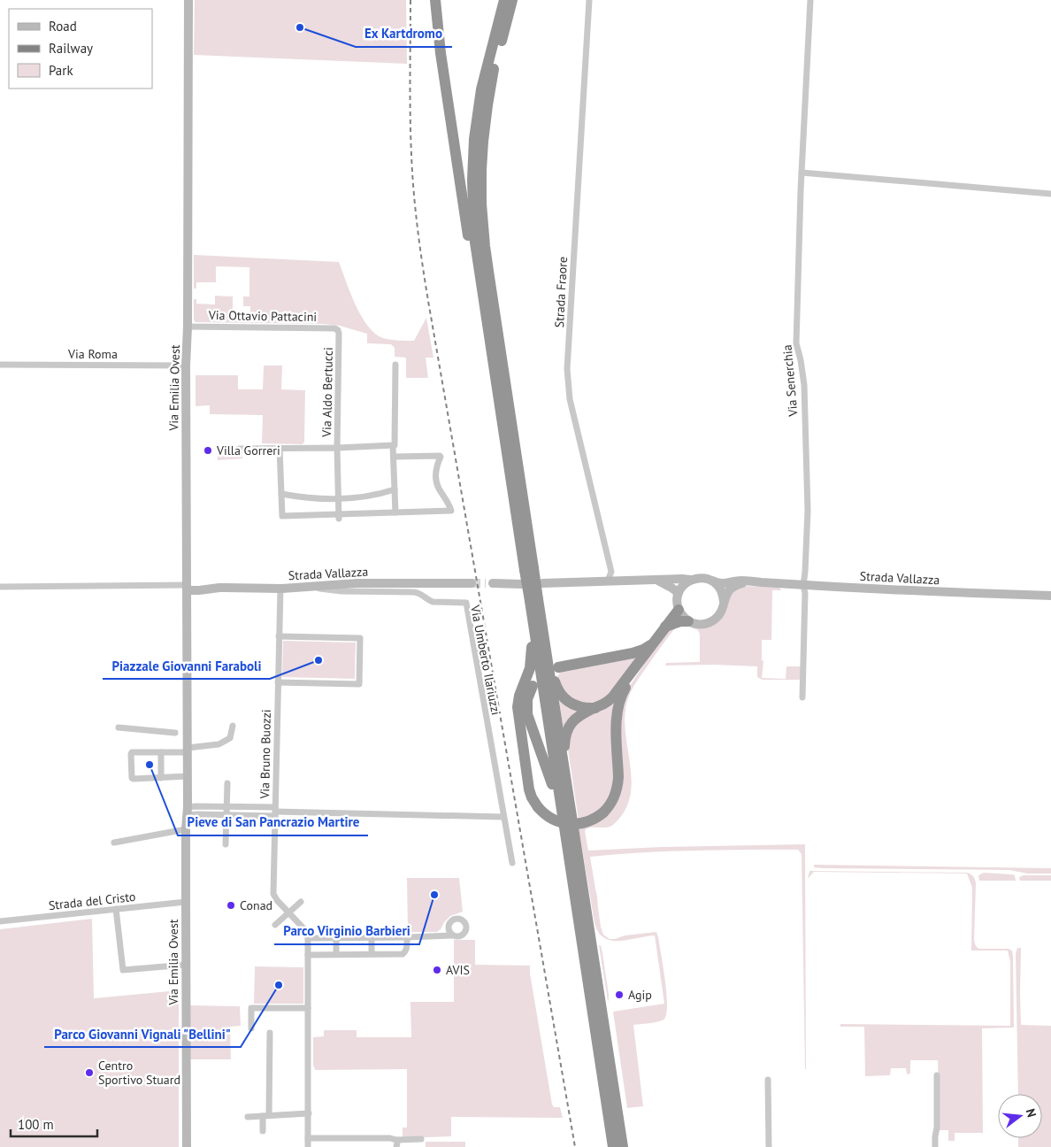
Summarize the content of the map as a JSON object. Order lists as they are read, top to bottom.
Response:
{
  "streets": {
    "street": [
      "Strada Fraore",
      "Via Ottavio Pattacini",
      "Via Roma",
      "Via Senerchia",
      "Via Emilia Ovest",
      "Via Aldo Bertucci",
      "Strada Vallazza",
      "Via Umberto Ilariuzzi",
      "Via Bruno Buozzi",
      "Strada del Cristo"
    ]
  },
  "crossings": [
    ["Strada Fraore", "Strada Vallazza"],
    ["Via Ottavio Pattacini", "Via Emilia Ovest"],
    ["Via Ottavio Pattacini", "Via Aldo Bertucci"],
    ["Via Roma", "Via Emilia Ovest"],
    ["Via Senerchia", "Strada Vallazza"],
    ["Via Emilia Ovest", "Strada Vallazza"],
    ["Via Emilia Ovest", "Strada del Cristo"],
    ["Strada Vallazza", "Via Umberto Ilariuzzi"],
    ["Strada Vallazza", "Via Bruno Buozzi"]
  ],
  "places": [
    "Ex Kartdromo",
    "Villa Gorreri",
    "Piazzale Giovanni Faraboli",
    "Pieve di San Pancrazio Martire",
    "Parco Virginio Barbieri",
    "Conad",
    "AVIS",
    "Parco Giovanni Vignali \"Bellini\"",
    "Agip",
    "Centro Sportivo Stuard"
  ],
  "legend": ["Road", "Railway", "Park"],
  "scale_bar": "100 m",
  "north": "right"
}
